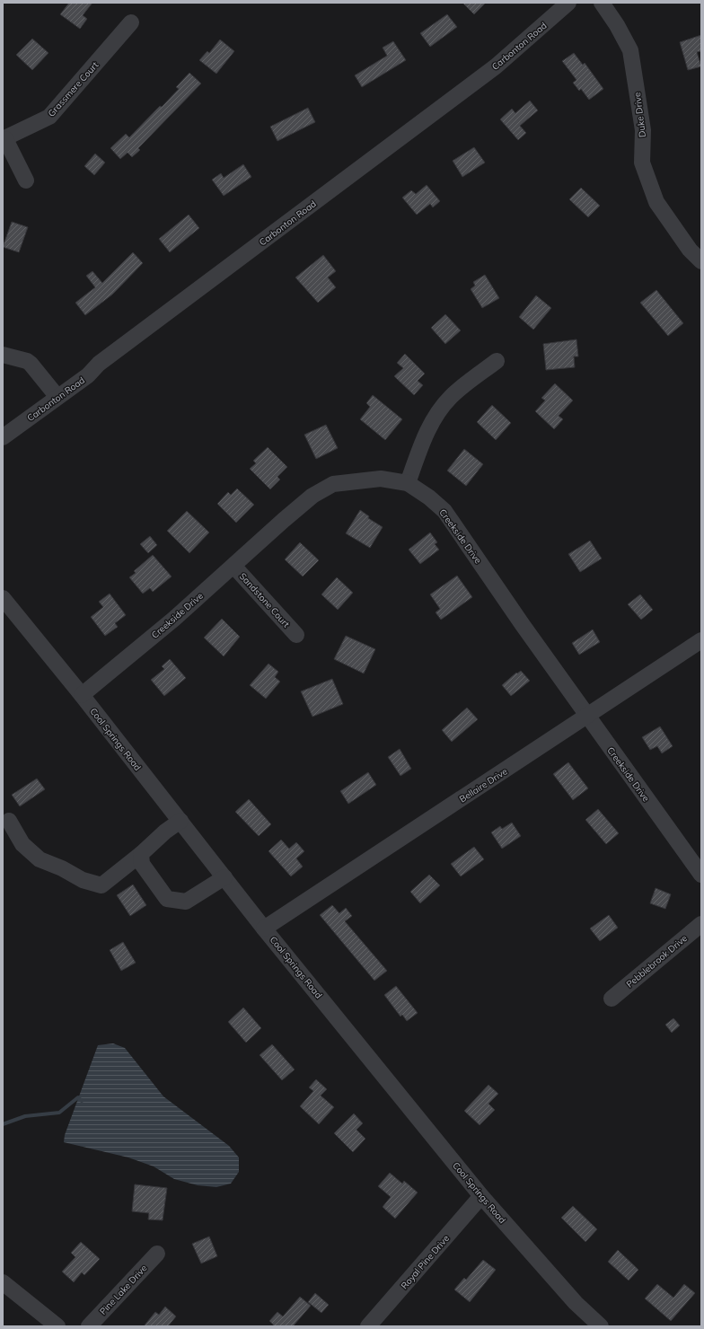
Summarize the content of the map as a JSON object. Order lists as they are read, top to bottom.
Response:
{
  "streets": {
    "street": [
      "Carbonton Road",
      "Grassmere Court",
      "Duke Drive",
      "Creekside Drive",
      "Sandstone Court",
      "Cool Springs Road",
      "Bellaire Drive",
      "Pebblebrook Drive",
      "Royal Pine Drive",
      "Pine Lake Drive"
    ]
  },
  "crossings": [
    ["Creekside Drive", "Sandstone Court"],
    ["Creekside Drive", "Cool Springs Road"],
    ["Creekside Drive", "Bellaire Drive"],
    ["Cool Springs Road", "Bellaire Drive"],
    ["Cool Springs Road", "Royal Pine Drive"]
  ]
}
